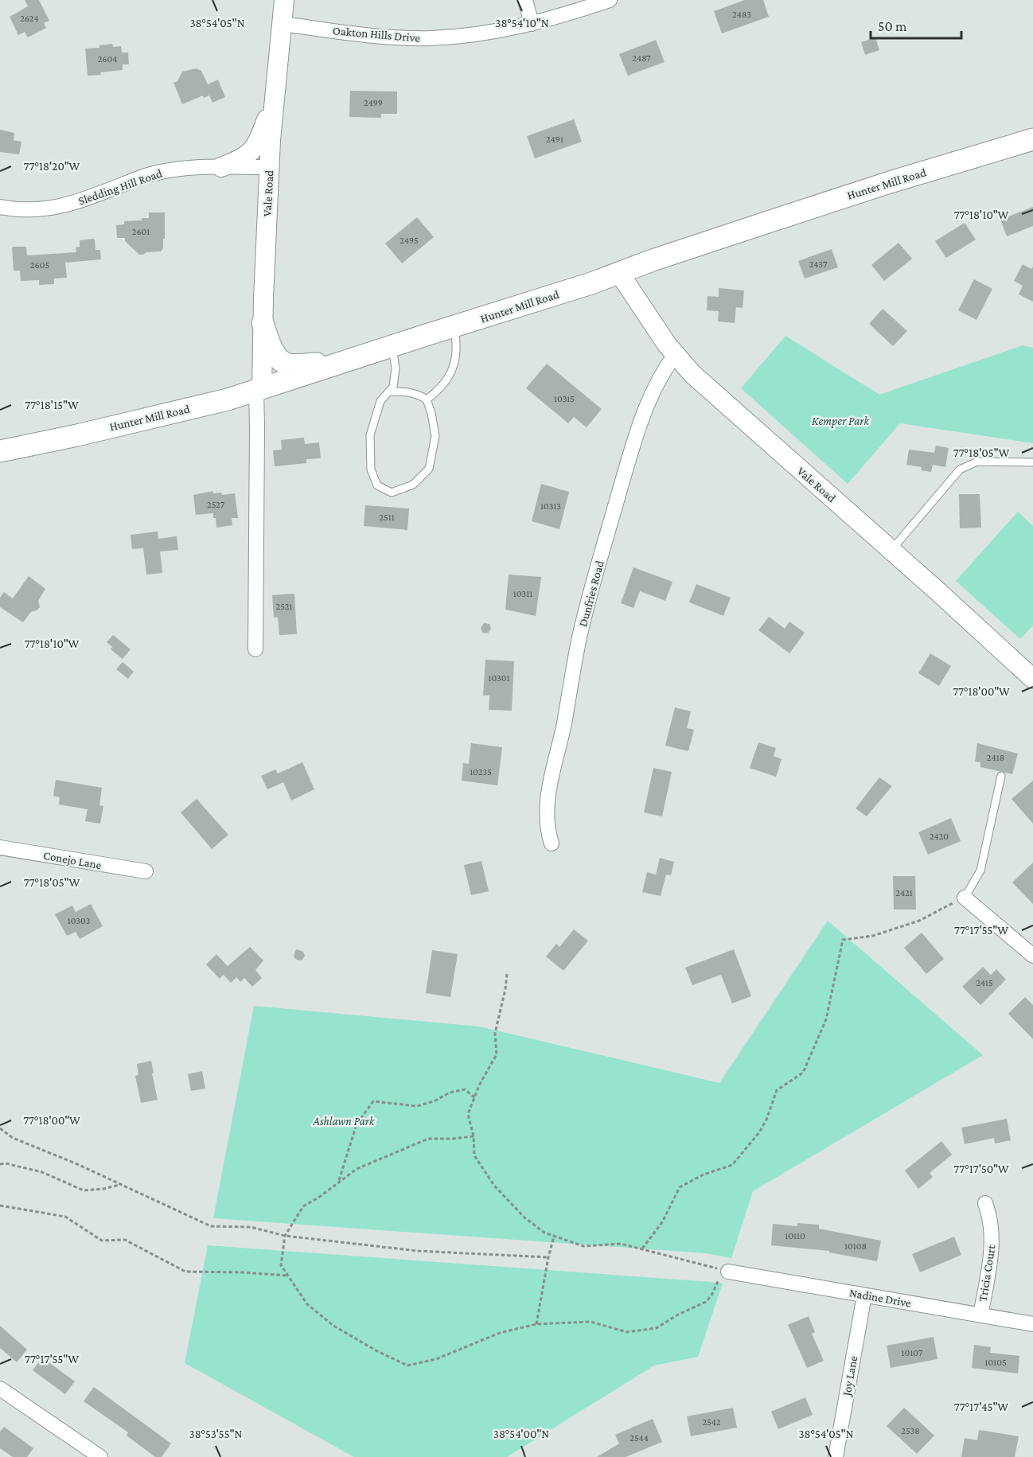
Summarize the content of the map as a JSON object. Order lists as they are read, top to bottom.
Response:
{
  "streets": {
    "main road": ["Hunter Mill Road", "Vale Road"],
    "street": [
      "Oakton Hills Drive",
      "Sledding Hill Road",
      "Dunfries Road",
      "Conejo Lane",
      "Tricia Court",
      "Nadine Drive",
      "Joy Lane"
    ]
  },
  "crossings": [
    ["Oakton Hills Drive", "Vale Road"],
    ["Hunter Mill Road", "Vale Road"],
    ["Sledding Hill Road", "Vale Road"],
    ["Vale Road", "Dunfries Road"],
    ["Tricia Court", "Nadine Drive"],
    ["Nadine Drive", "Joy Lane"]
  ],
  "parks": ["Kemper Park", "Ashlawn Park"],
  "house_numbers": [
    "2483",
    "2624",
    "2487",
    "2604",
    "2499",
    "2491",
    "2601",
    "2495",
    "2437",
    "2605",
    "10315",
    "2527",
    "10313",
    "2511",
    "10311",
    "2521",
    "10301",
    "2418",
    "10235",
    "2420",
    "2421",
    "10303",
    "2415",
    "10110",
    "10108",
    "10107",
    "10105",
    "2542",
    "2538",
    "2544"
  ],
  "scale_bar": "50 m",
  "coordinates": [
    "38°54'05\"N",
    "38°54'10\"N",
    "77°18'20\"W",
    "77°18'10\"W",
    "77°18'15\"W",
    "77°18'05\"W",
    "77°18'00\"W",
    "77°17'55\"W",
    "77°17'50\"W",
    "77°17'45\"W",
    "38°53'55\"N",
    "38°54'00\"N"
  ]
}
